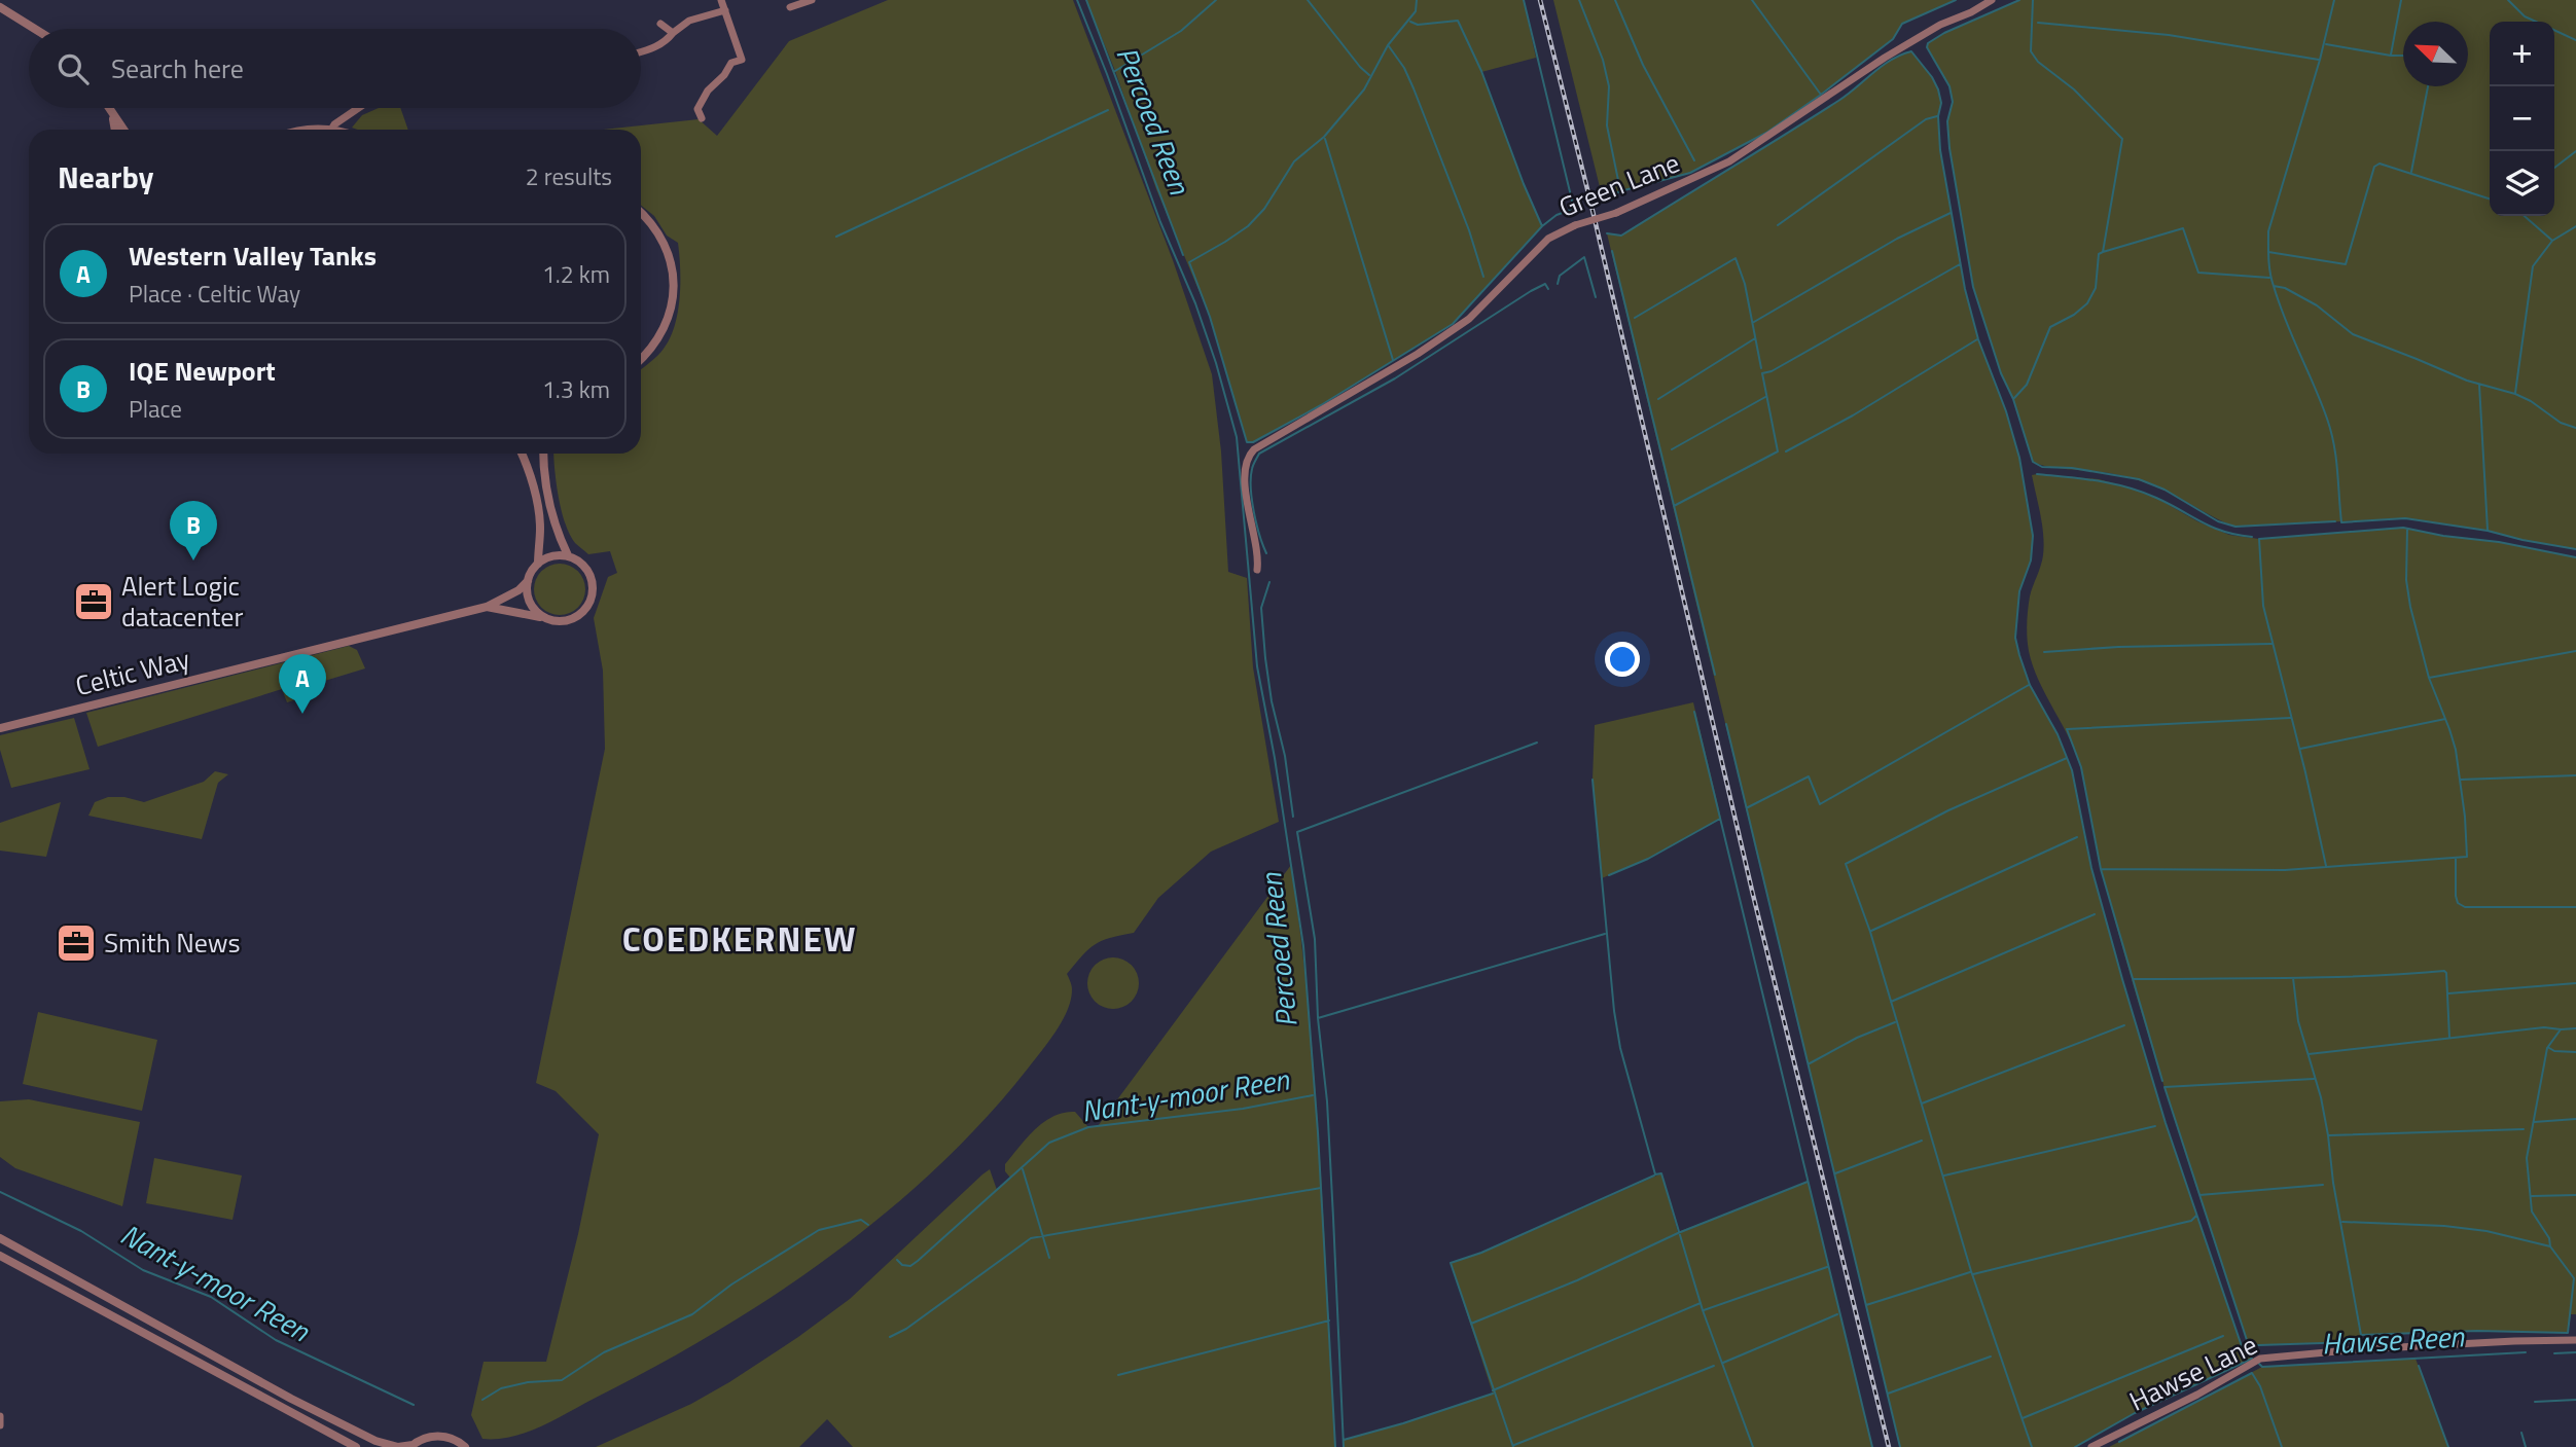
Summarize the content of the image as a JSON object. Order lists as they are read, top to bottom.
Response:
{
  "streets": {
    "street": ["Green Lane", "Celtic Way", "Hawse Lane"]
  },
  "districts": ["COEDKERNEW"],
  "water": ["Percoed Reen", "Nant-y-moor Reen", "Hawse Reen"],
  "places": {
    "office": ["Alert Logic datacenter", "Smith News"]
  },
  "north": "top left",
  "page": {
    "map_buttons": ["+", "−"],
    "search": "Search here",
    "heading": ["Nearby", "2 results"],
    "list": [
      {
        "mark": "A",
        "name": "Western Valley Tanks",
        "note": "Place · Celtic Way",
        "value": "1.2 km"
      },
      {
        "mark": "B",
        "name": "IQE Newport",
        "note": "Place",
        "value": "1.3 km"
      }
    ],
    "pins": ["B", "A"]
  }
}
